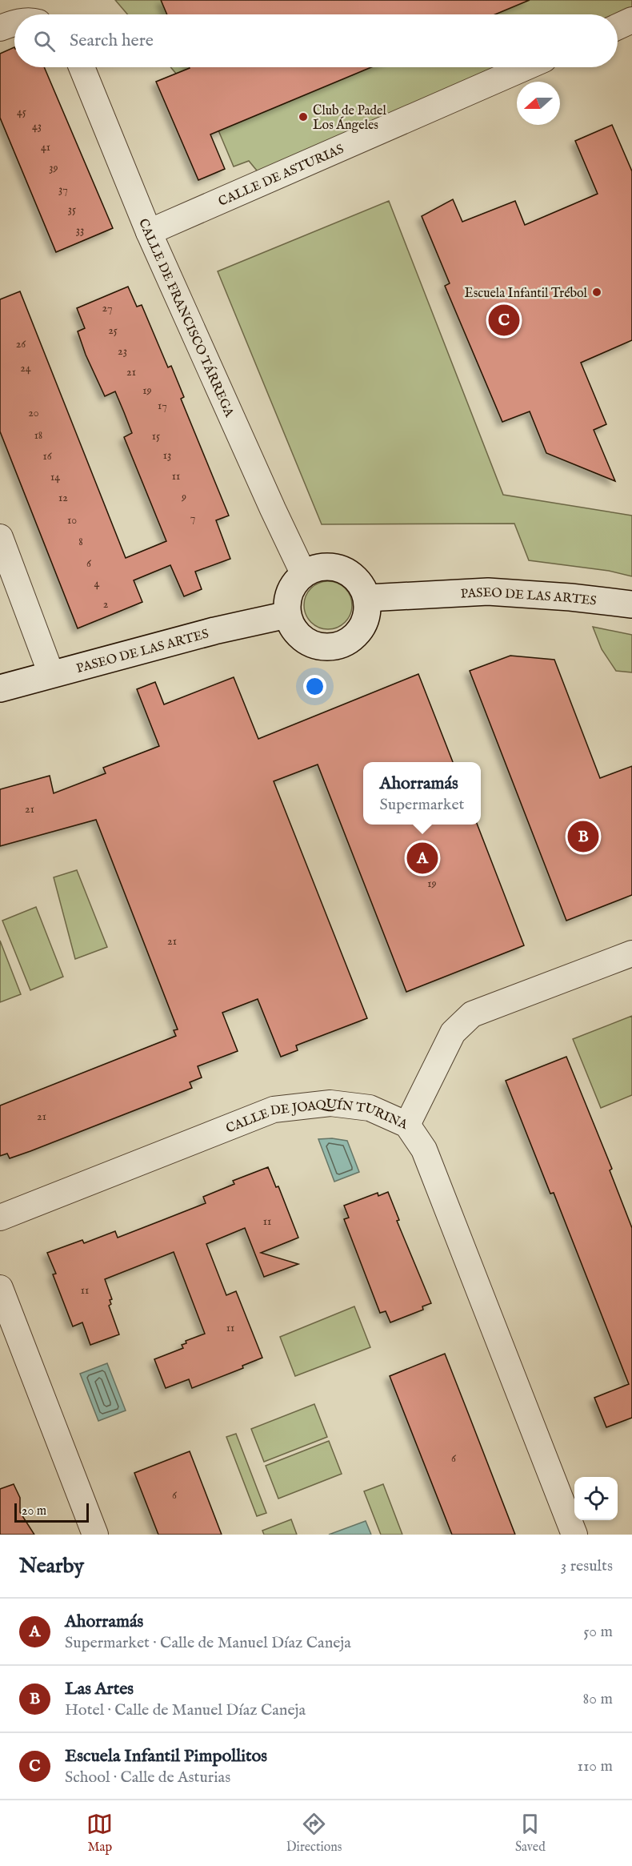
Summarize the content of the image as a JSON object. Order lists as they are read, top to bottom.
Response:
{
  "streets": {
    "main road": ["PASEO DE LAS ARTES"],
    "street": ["CALLE DE ASTURIAS", "CALLE DE FRANCISCO TÁRREGA", "CALLE DE JOAQUÍN TURINA"]
  },
  "crossings": [
    ["CALLE DE ASTURIAS", "CALLE DE FRANCISCO TÁRREGA"],
    ["CALLE DE FRANCISCO TÁRREGA", "PASEO DE LAS ARTES"]
  ],
  "places": ["Club de Padel Los Ángeles", "Escuela Infantil Trébol"],
  "house_numbers": [
    "45",
    "43",
    "41",
    "39",
    "37",
    "35",
    "33",
    "27",
    "25",
    "26",
    "23",
    "24",
    "21",
    "19",
    "17",
    "20",
    "18",
    "15",
    "13",
    "16",
    "11",
    "14",
    "9",
    "12",
    "7",
    "10",
    "8",
    "6",
    "4",
    "2",
    "21",
    "19",
    "21",
    "21",
    "11",
    "11",
    "11",
    "6",
    "6"
  ],
  "scale_bar": "20 m",
  "north": "left",
  "page": {
    "search": "Search here",
    "pins": ["C", "B", "A"],
    "popup": ["Ahorramás", "Supermarket"],
    "scale": "20 m",
    "heading": ["Nearby", "3 results"],
    "list": [
      {
        "mark": "A",
        "name": "Ahorramás",
        "note": "Supermarket · Calle de Manuel Díaz Caneja",
        "value": "50 m"
      },
      {
        "mark": "B",
        "name": "Las Artes",
        "note": "Hotel · Calle de Manuel Díaz Caneja",
        "value": "80 m"
      },
      {
        "mark": "C",
        "name": "Escuela Infantil Pimpollitos",
        "note": "School · Calle de Asturias",
        "value": "110 m"
      }
    ],
    "nav": ["Map", "Directions", "Saved"]
  }
}
